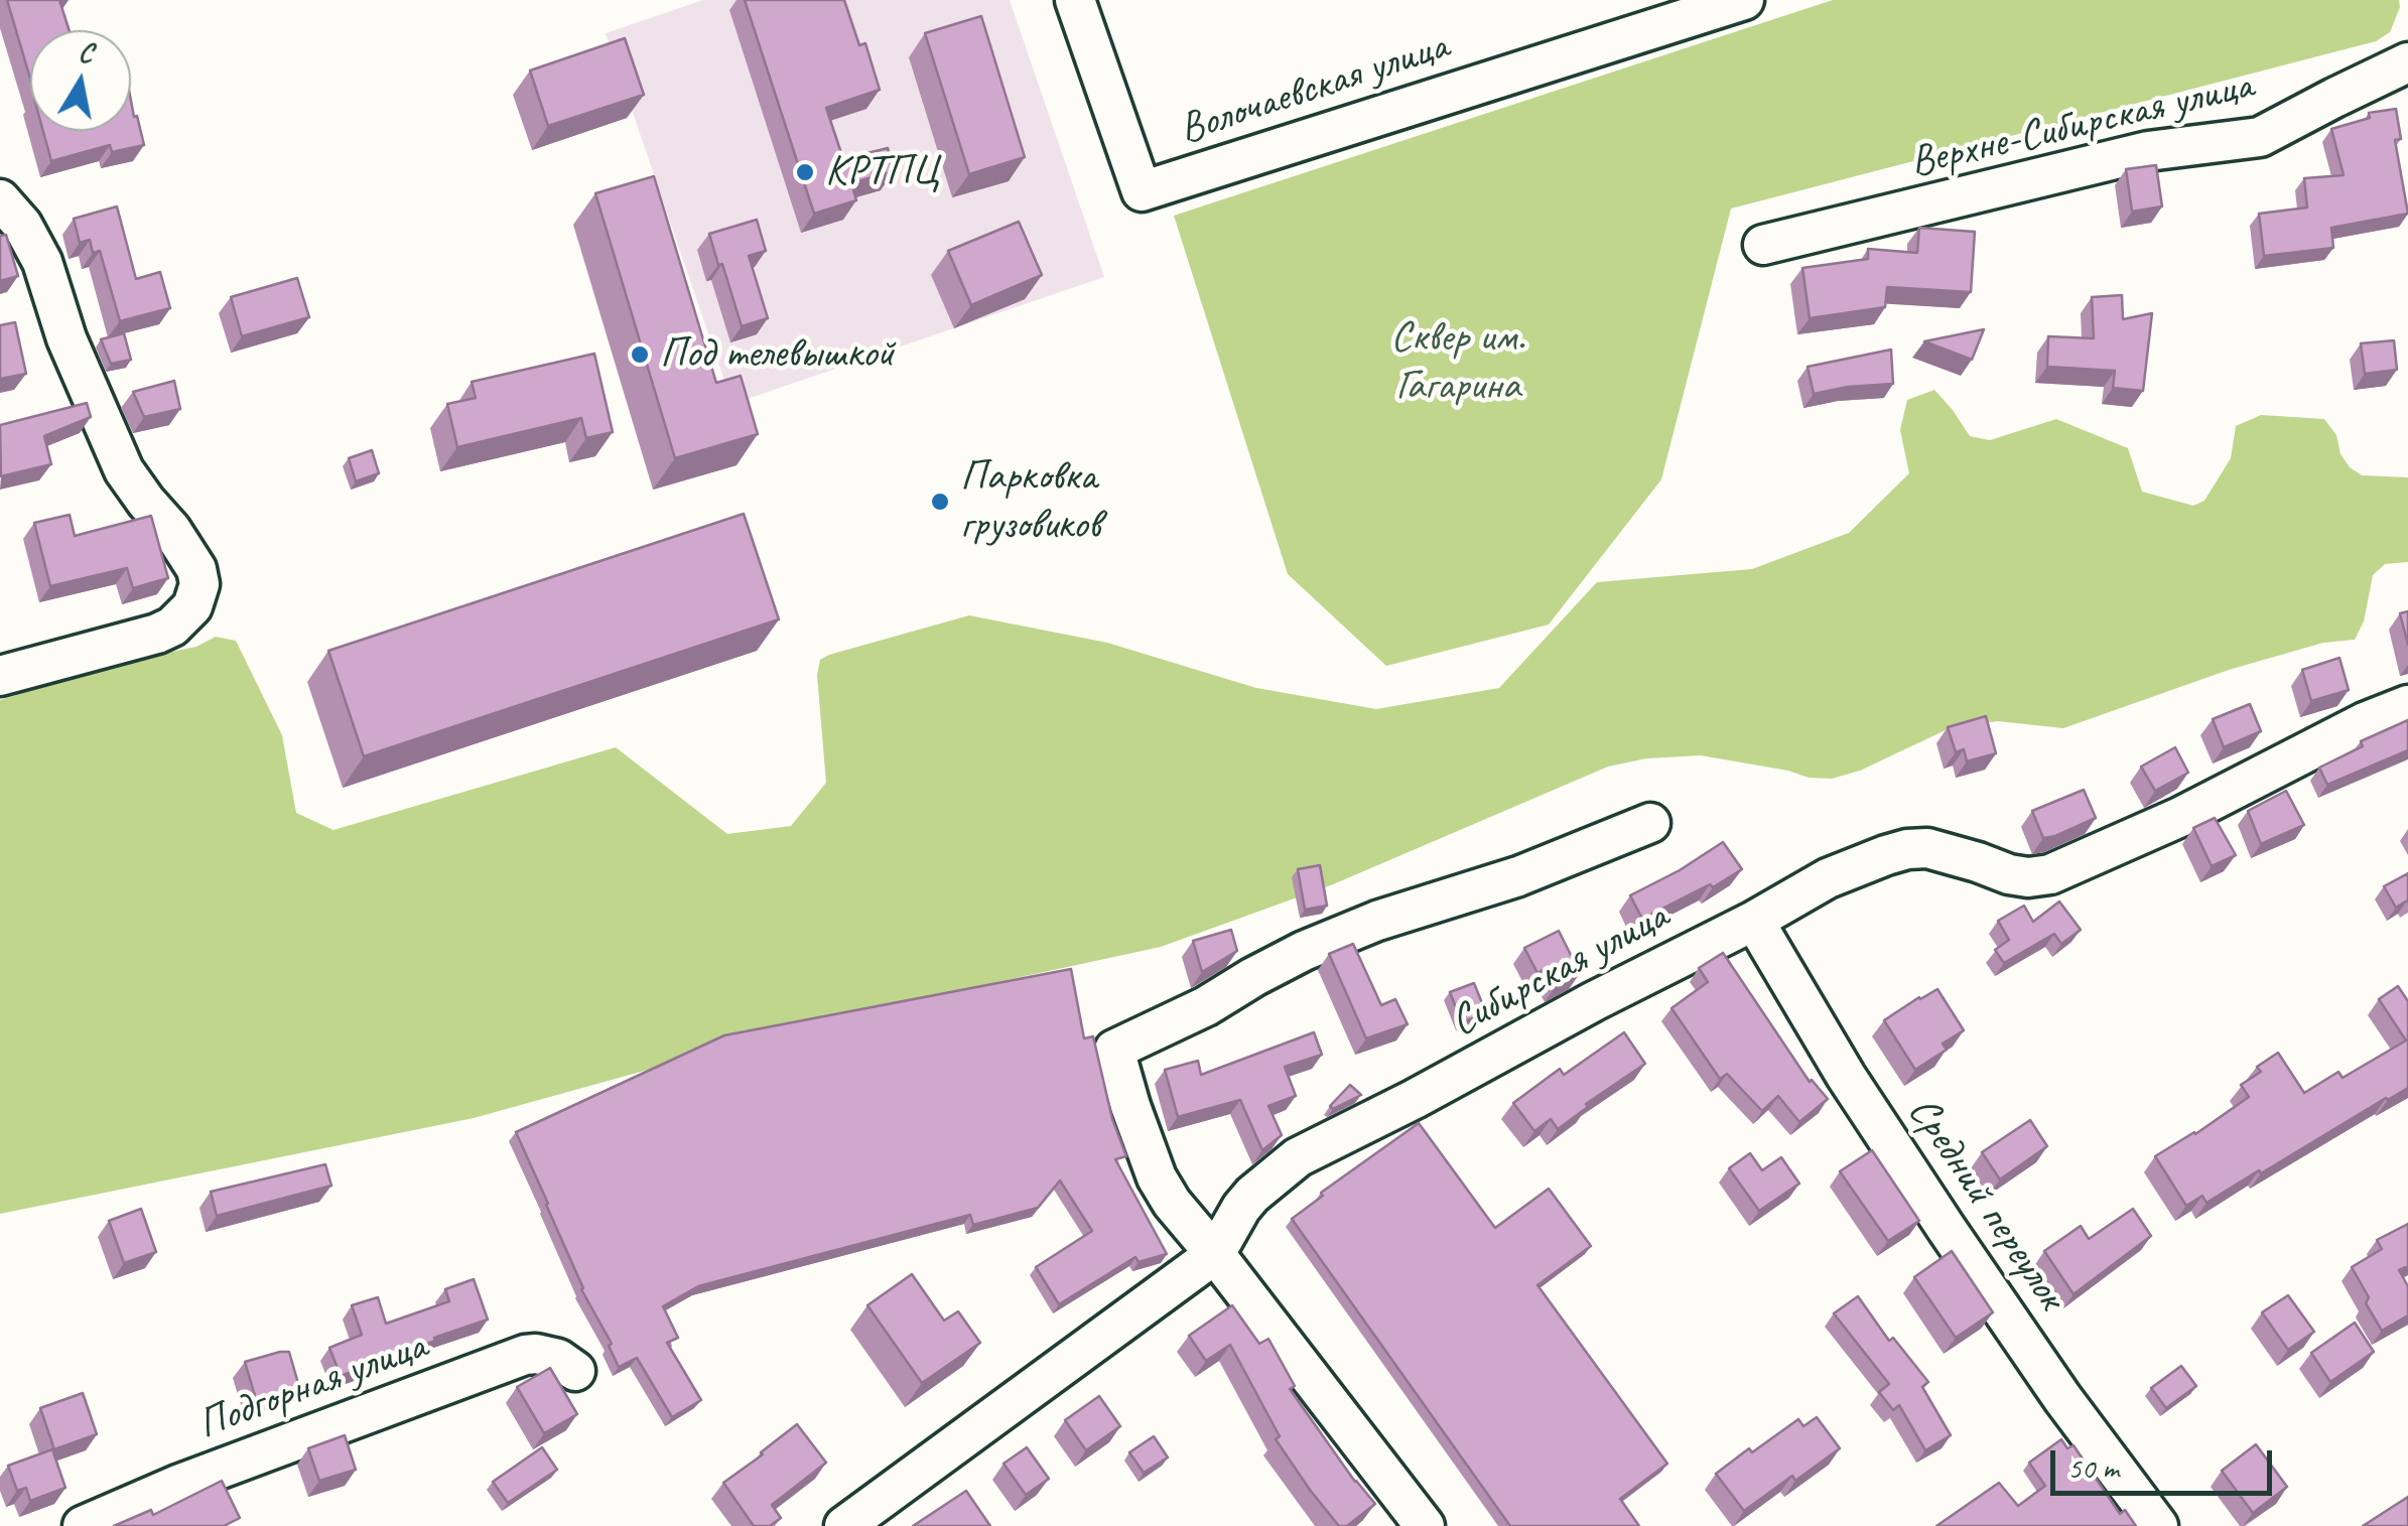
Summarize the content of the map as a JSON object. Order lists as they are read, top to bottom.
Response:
{
  "streets": {
    "street": [
      "Волочаевская улица",
      "Верхне-Сибирская улица",
      "Сибирская улица",
      "Средний переулок",
      "Подгорная улица"
    ]
  },
  "crossings": [
    ["Сибирская улица", "Средний переулок"]
  ],
  "parks": ["Сквер им. Гагарина"],
  "places": ["КРТПЦ", "Под телевышкой", "Парковка грузовиков"],
  "scale_bar": "50 m",
  "north": "top"
}
